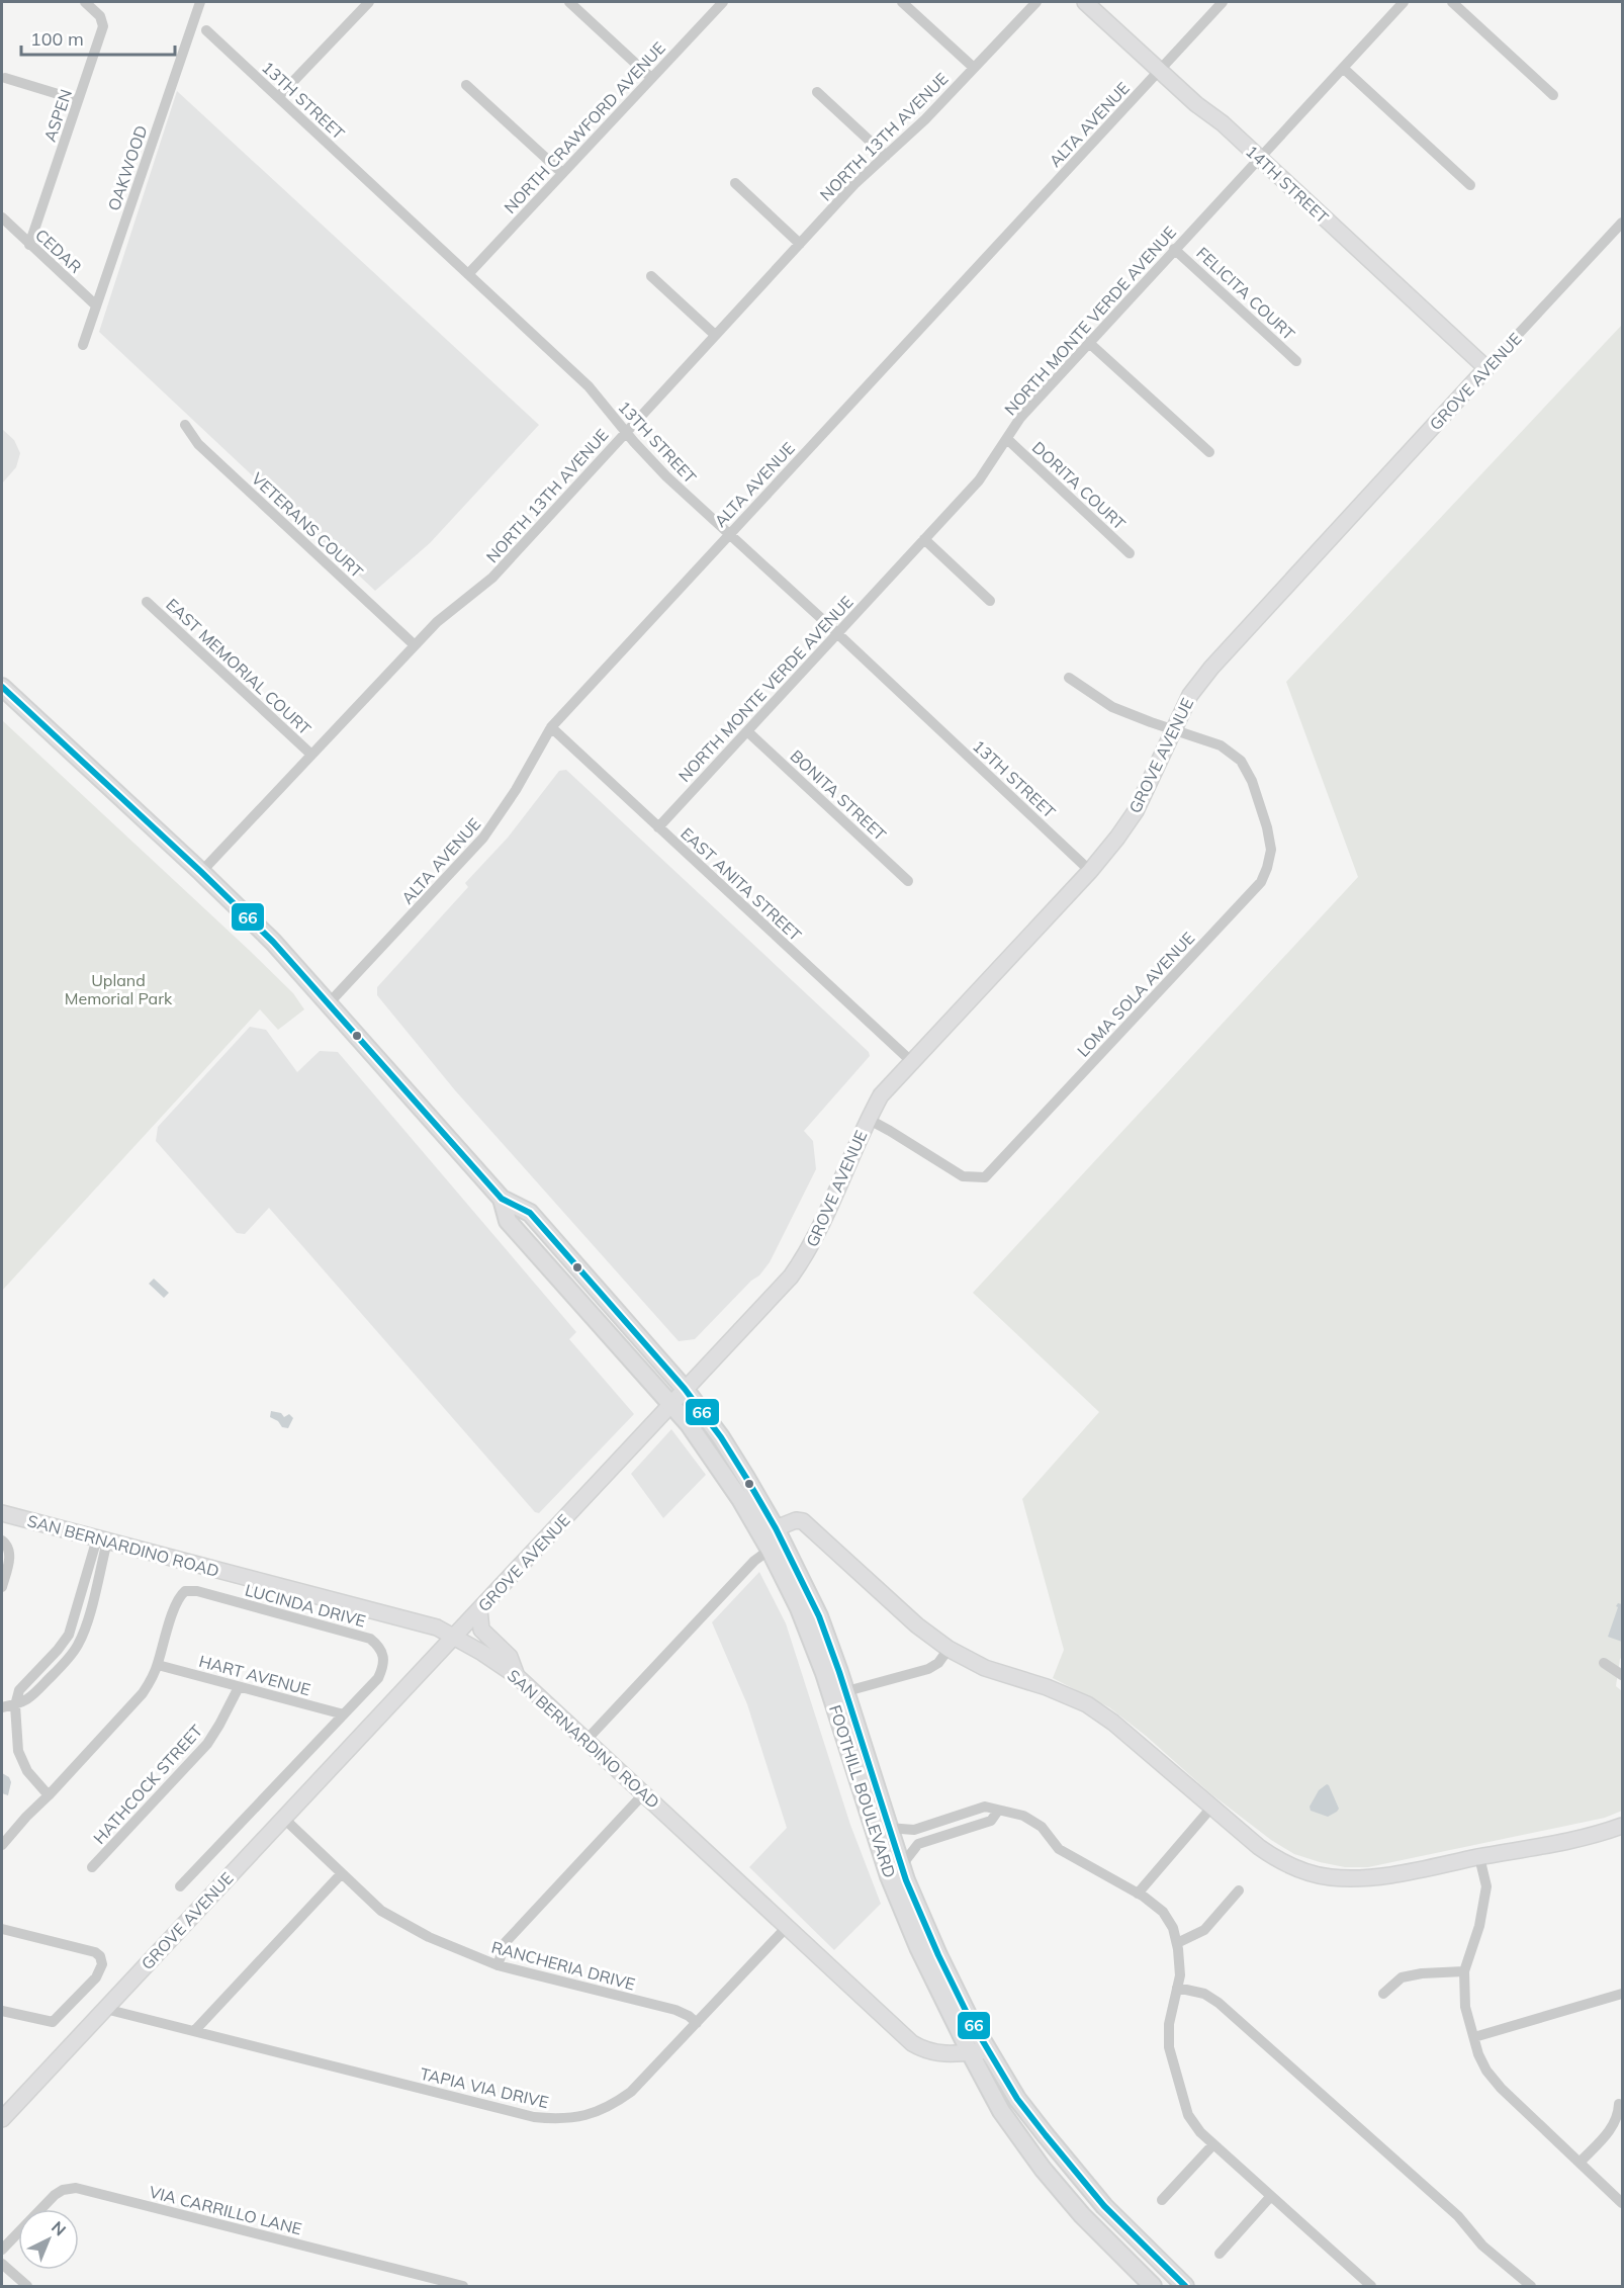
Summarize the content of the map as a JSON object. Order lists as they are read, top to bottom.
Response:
{
  "streets": {
    "main road": ["FOOTHILL BOULEVARD"],
    "street": [
      "13TH STREET",
      "ASPEN",
      "ALTA AVENUE",
      "NORTH CRAWFORD AVENUE",
      "NORTH 13TH AVENUE",
      "OAKWOOD",
      "14TH STREET",
      "CEDAR",
      "FELICITA COURT",
      "NORTH MONTE VERDE AVENUE",
      "GROVE AVENUE",
      "DORITA COURT",
      "VETERANS COURT",
      "EAST MEMORIAL COURT",
      "BONITA STREET",
      "EAST ANITA STREET",
      "LOMA SOLA AVENUE",
      "SAN BERNARDINO ROAD",
      "LUCINDA DRIVE",
      "HART AVENUE",
      "HATHCOCK STREET",
      "RANCHERIA DRIVE",
      "TAPIA VIA DRIVE",
      "VIA CARRILLO LANE"
    ]
  },
  "crossings": [
    ["13TH STREET", "ALTA AVENUE"],
    ["13TH STREET", "NORTH CRAWFORD AVENUE"],
    ["13TH STREET", "NORTH 13TH AVENUE"],
    ["13TH STREET", "NORTH MONTE VERDE AVENUE"],
    ["13TH STREET", "GROVE AVENUE"],
    ["ASPEN", "CEDAR"],
    ["ALTA AVENUE", "14TH STREET"],
    ["ALTA AVENUE", "EAST ANITA STREET"],
    ["NORTH 13TH AVENUE", "VETERANS COURT"],
    ["NORTH 13TH AVENUE", "EAST MEMORIAL COURT"],
    ["OAKWOOD", "CEDAR"],
    ["14TH STREET", "NORTH MONTE VERDE AVENUE"],
    ["14TH STREET", "GROVE AVENUE"],
    ["FELICITA COURT", "NORTH MONTE VERDE AVENUE"],
    ["NORTH MONTE VERDE AVENUE", "DORITA COURT"],
    ["NORTH MONTE VERDE AVENUE", "BONITA STREET"],
    ["NORTH MONTE VERDE AVENUE", "EAST ANITA STREET"],
    ["GROVE AVENUE", "EAST ANITA STREET"],
    ["GROVE AVENUE", "LOMA SOLA AVENUE"],
    ["GROVE AVENUE", "SAN BERNARDINO ROAD"],
    ["GROVE AVENUE", "FOOTHILL BOULEVARD"],
    ["GROVE AVENUE", "RANCHERIA DRIVE"],
    ["GROVE AVENUE", "TAPIA VIA DRIVE"],
    ["SAN BERNARDINO ROAD", "FOOTHILL BOULEVARD"],
    ["SAN BERNARDINO ROAD", "TAPIA VIA DRIVE"],
    ["LUCINDA DRIVE", "HART AVENUE"],
    ["HART AVENUE", "HATHCOCK STREET"],
    ["RANCHERIA DRIVE", "TAPIA VIA DRIVE"]
  ],
  "parks": ["Upland Memorial Park"],
  "lines": ["transit line 66"],
  "scale_bar": "100 m",
  "north": "top right"
}
